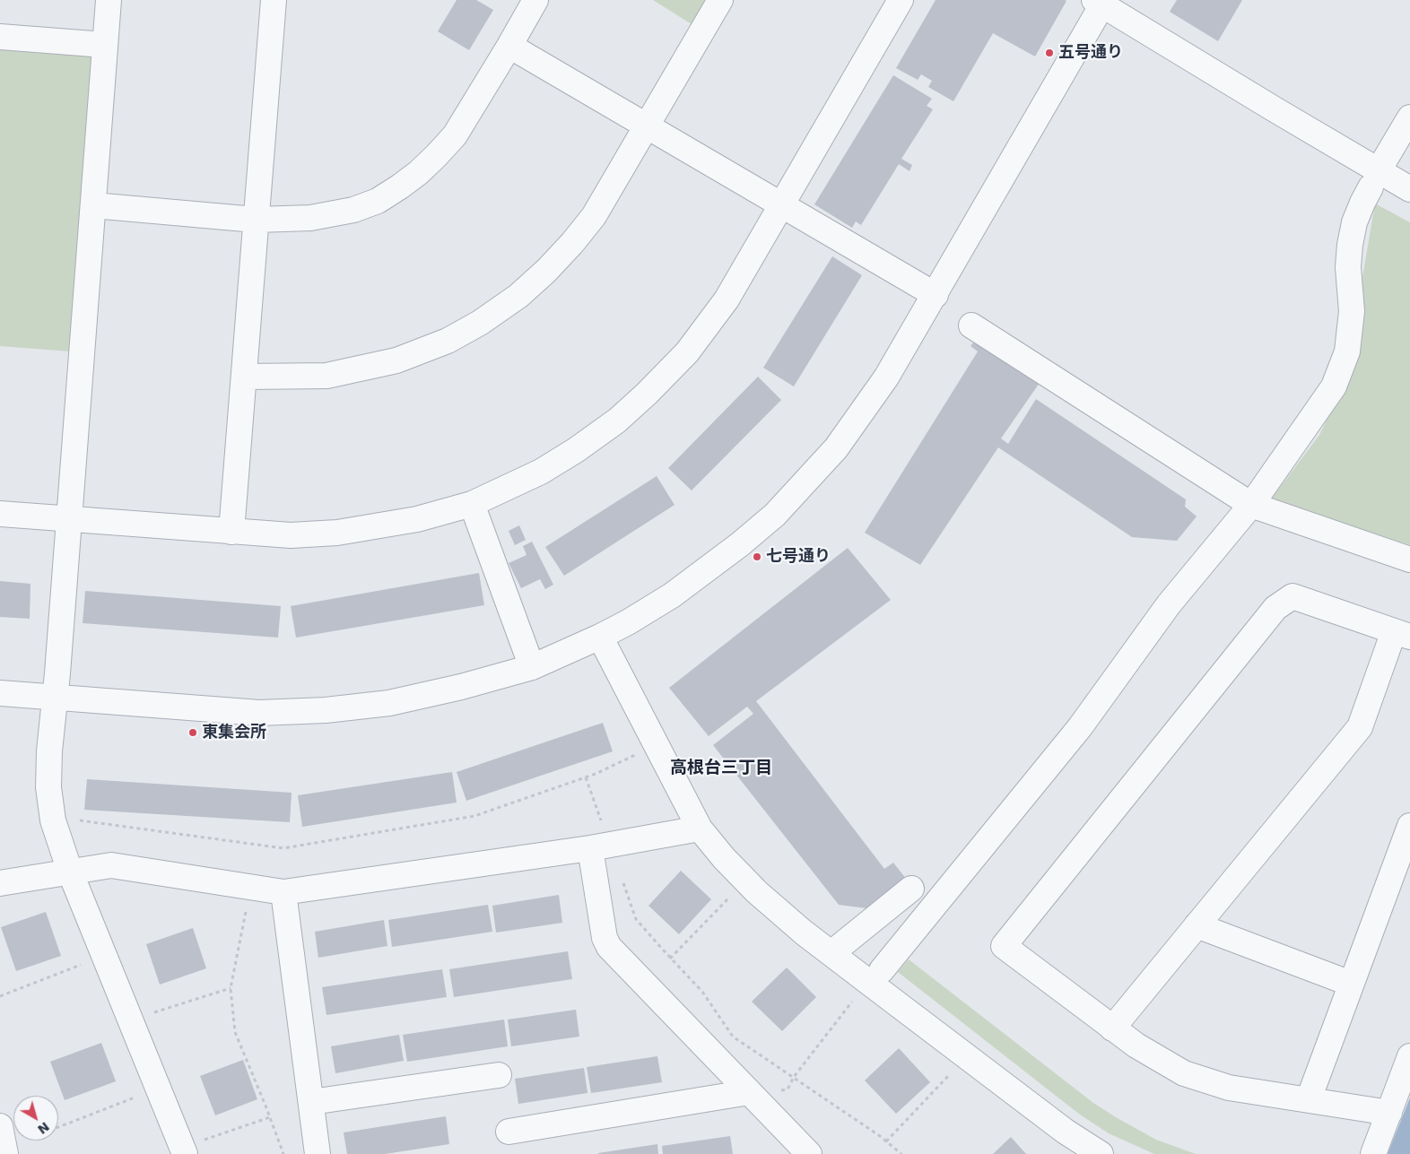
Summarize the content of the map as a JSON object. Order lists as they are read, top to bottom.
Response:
{
  "districts": ["高根台三丁目"],
  "places": ["五号通り", "七号通り", "東集会所"],
  "north": "bottom right"
}
